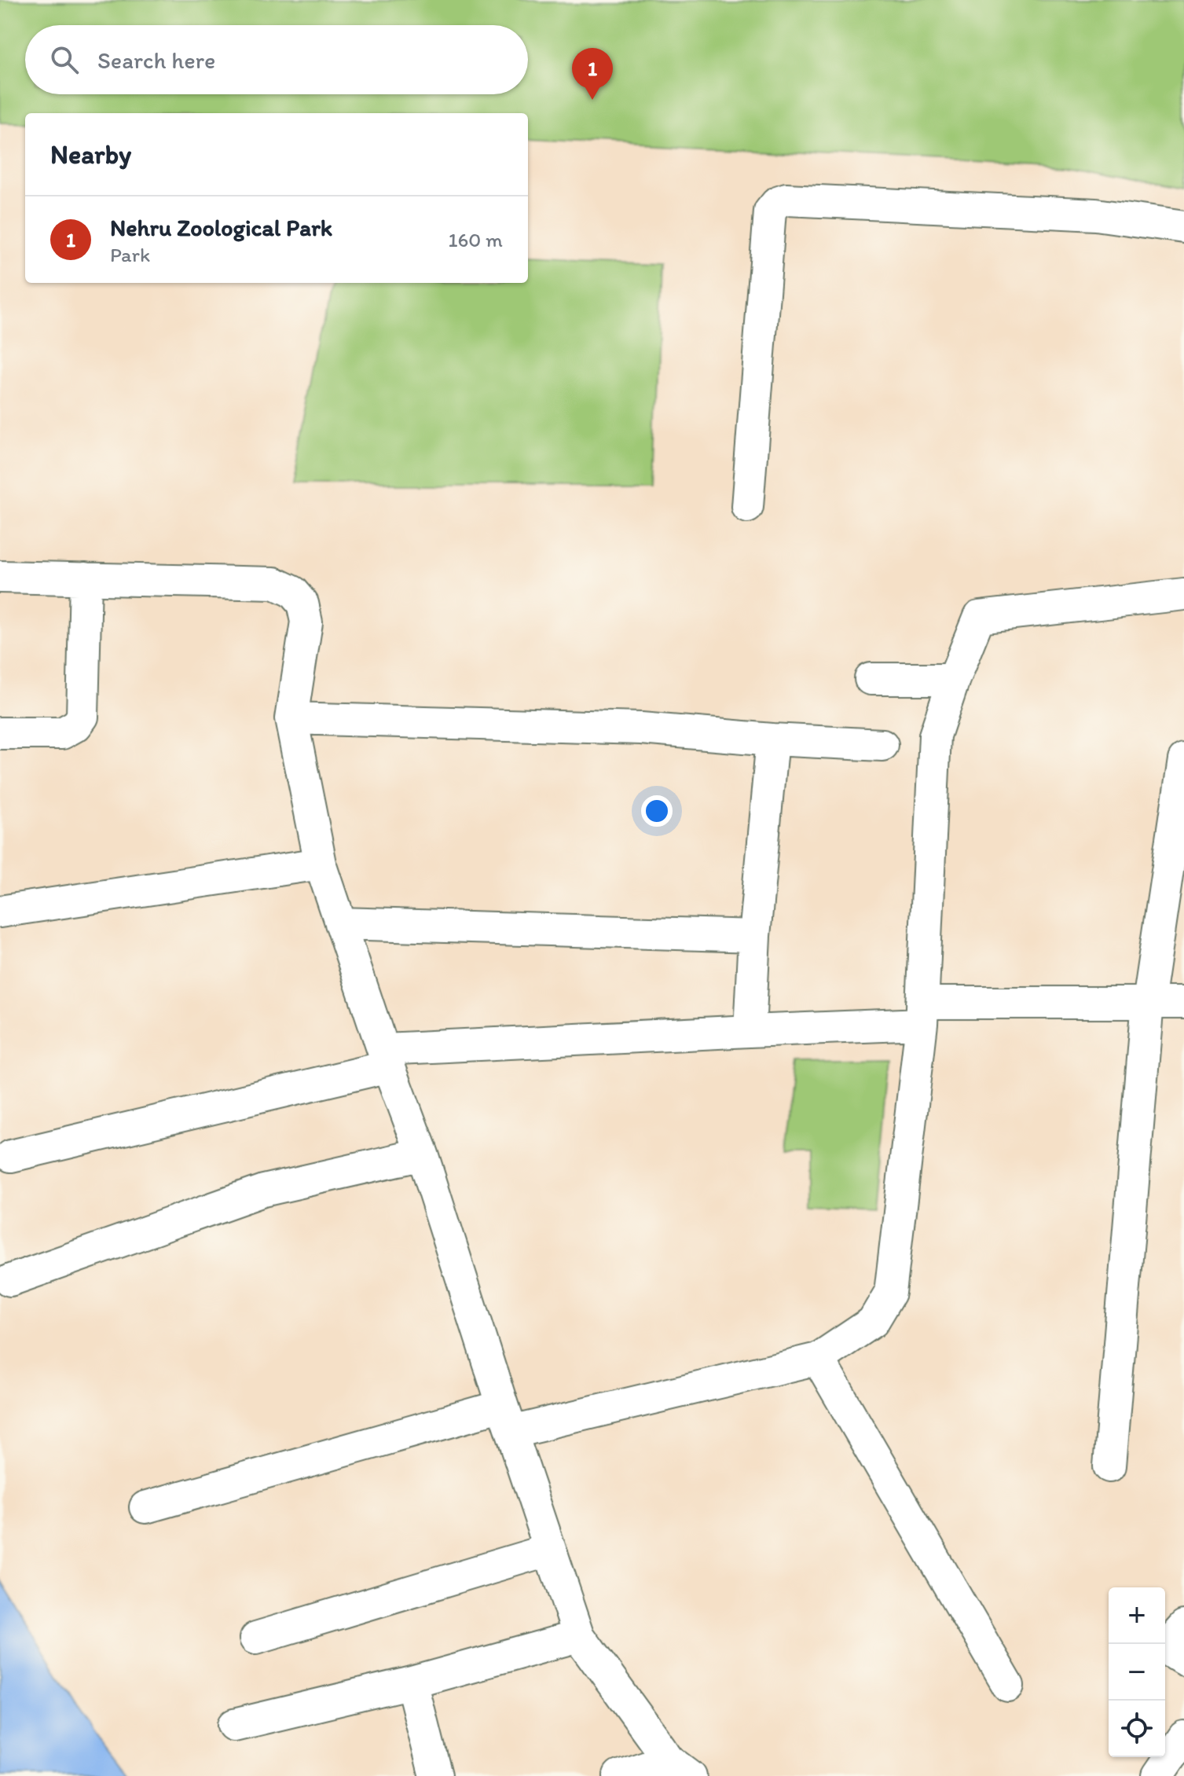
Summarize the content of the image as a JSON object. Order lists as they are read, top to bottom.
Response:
{
  "page": {
    "search": "Search here",
    "pins": "1",
    "heading": "Nearby",
    "list": [
      {
        "mark": "1",
        "name": "Nehru Zoological Park",
        "note": "Park",
        "value": "160 m"
      }
    ],
    "map_buttons": ["+", "−"]
  }
}
